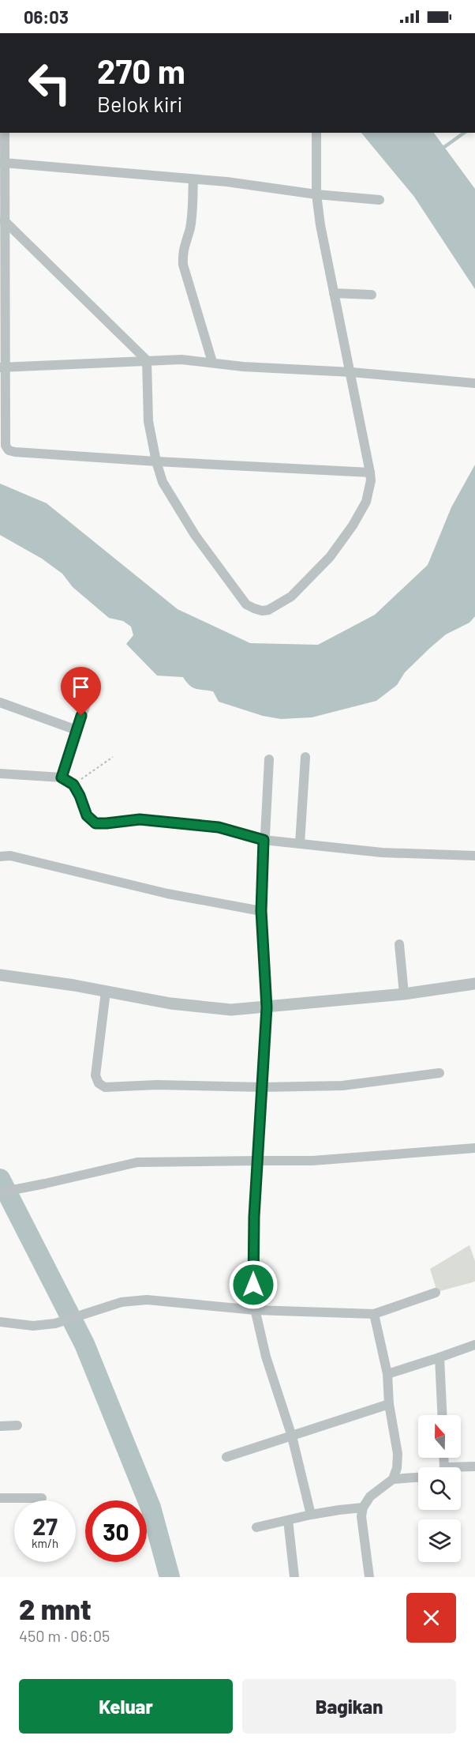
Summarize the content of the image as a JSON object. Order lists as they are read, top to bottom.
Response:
{
  "north": "top",
  "page": {
    "status": "06:03",
    "turn": ["270 m", "Belok kiri"],
    "speed": "27 km/h",
    "limit": "30",
    "heading": ["2 mnt", "450 m · 06:05"],
    "buttons": ["Keluar", "Bagikan"]
  }
}
